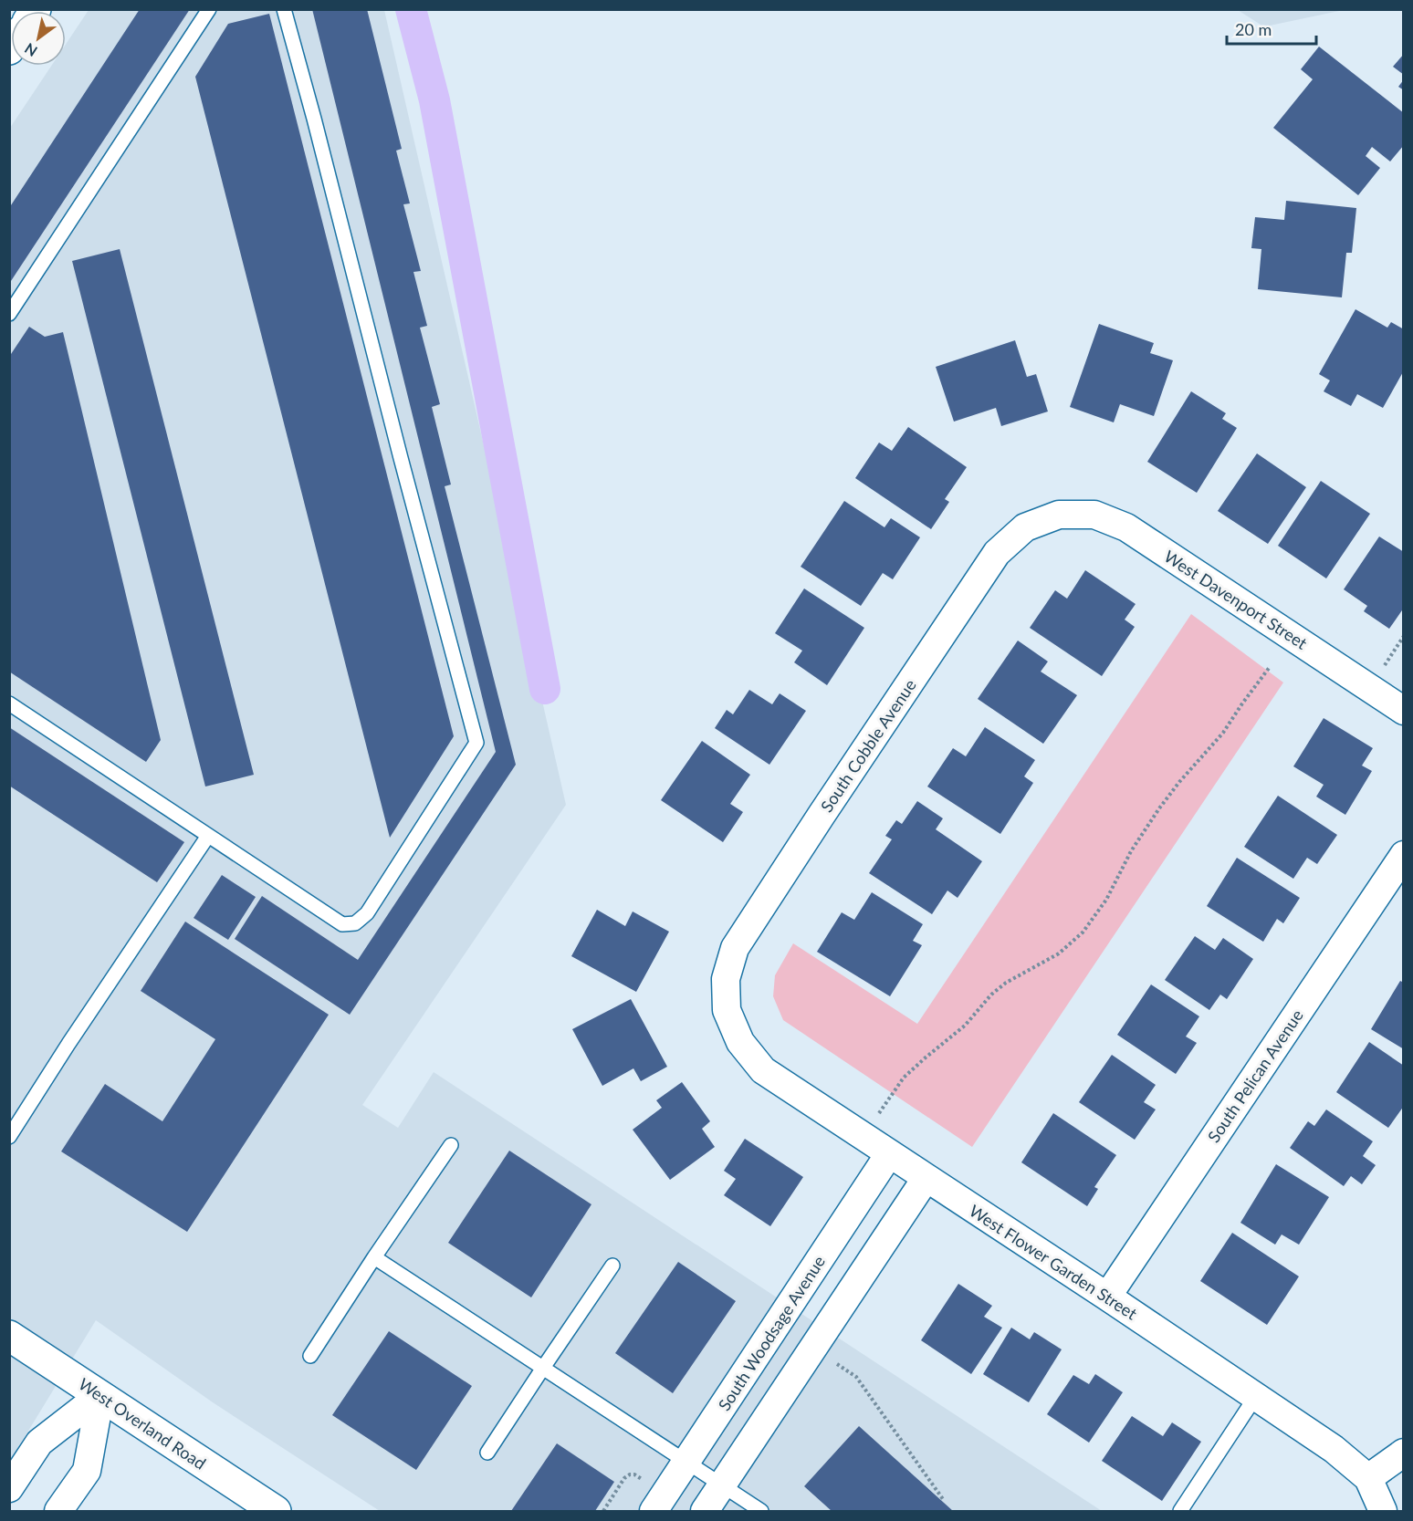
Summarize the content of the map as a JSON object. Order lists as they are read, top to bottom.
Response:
{
  "streets": {
    "street": [
      "West Davenport Street",
      "South Cobble Avenue",
      "South Pelican Avenue",
      "West Flower Garden Street",
      "South Woodsage Avenue",
      "West Overland Road"
    ]
  },
  "crossings": [
    ["West Davenport Street", "South Cobble Avenue"],
    ["South Cobble Avenue", "West Flower Garden Street"],
    ["South Pelican Avenue", "West Flower Garden Street"],
    ["West Flower Garden Street", "South Woodsage Avenue"]
  ],
  "scale_bar": "20 m",
  "north": "bottom left"
}
